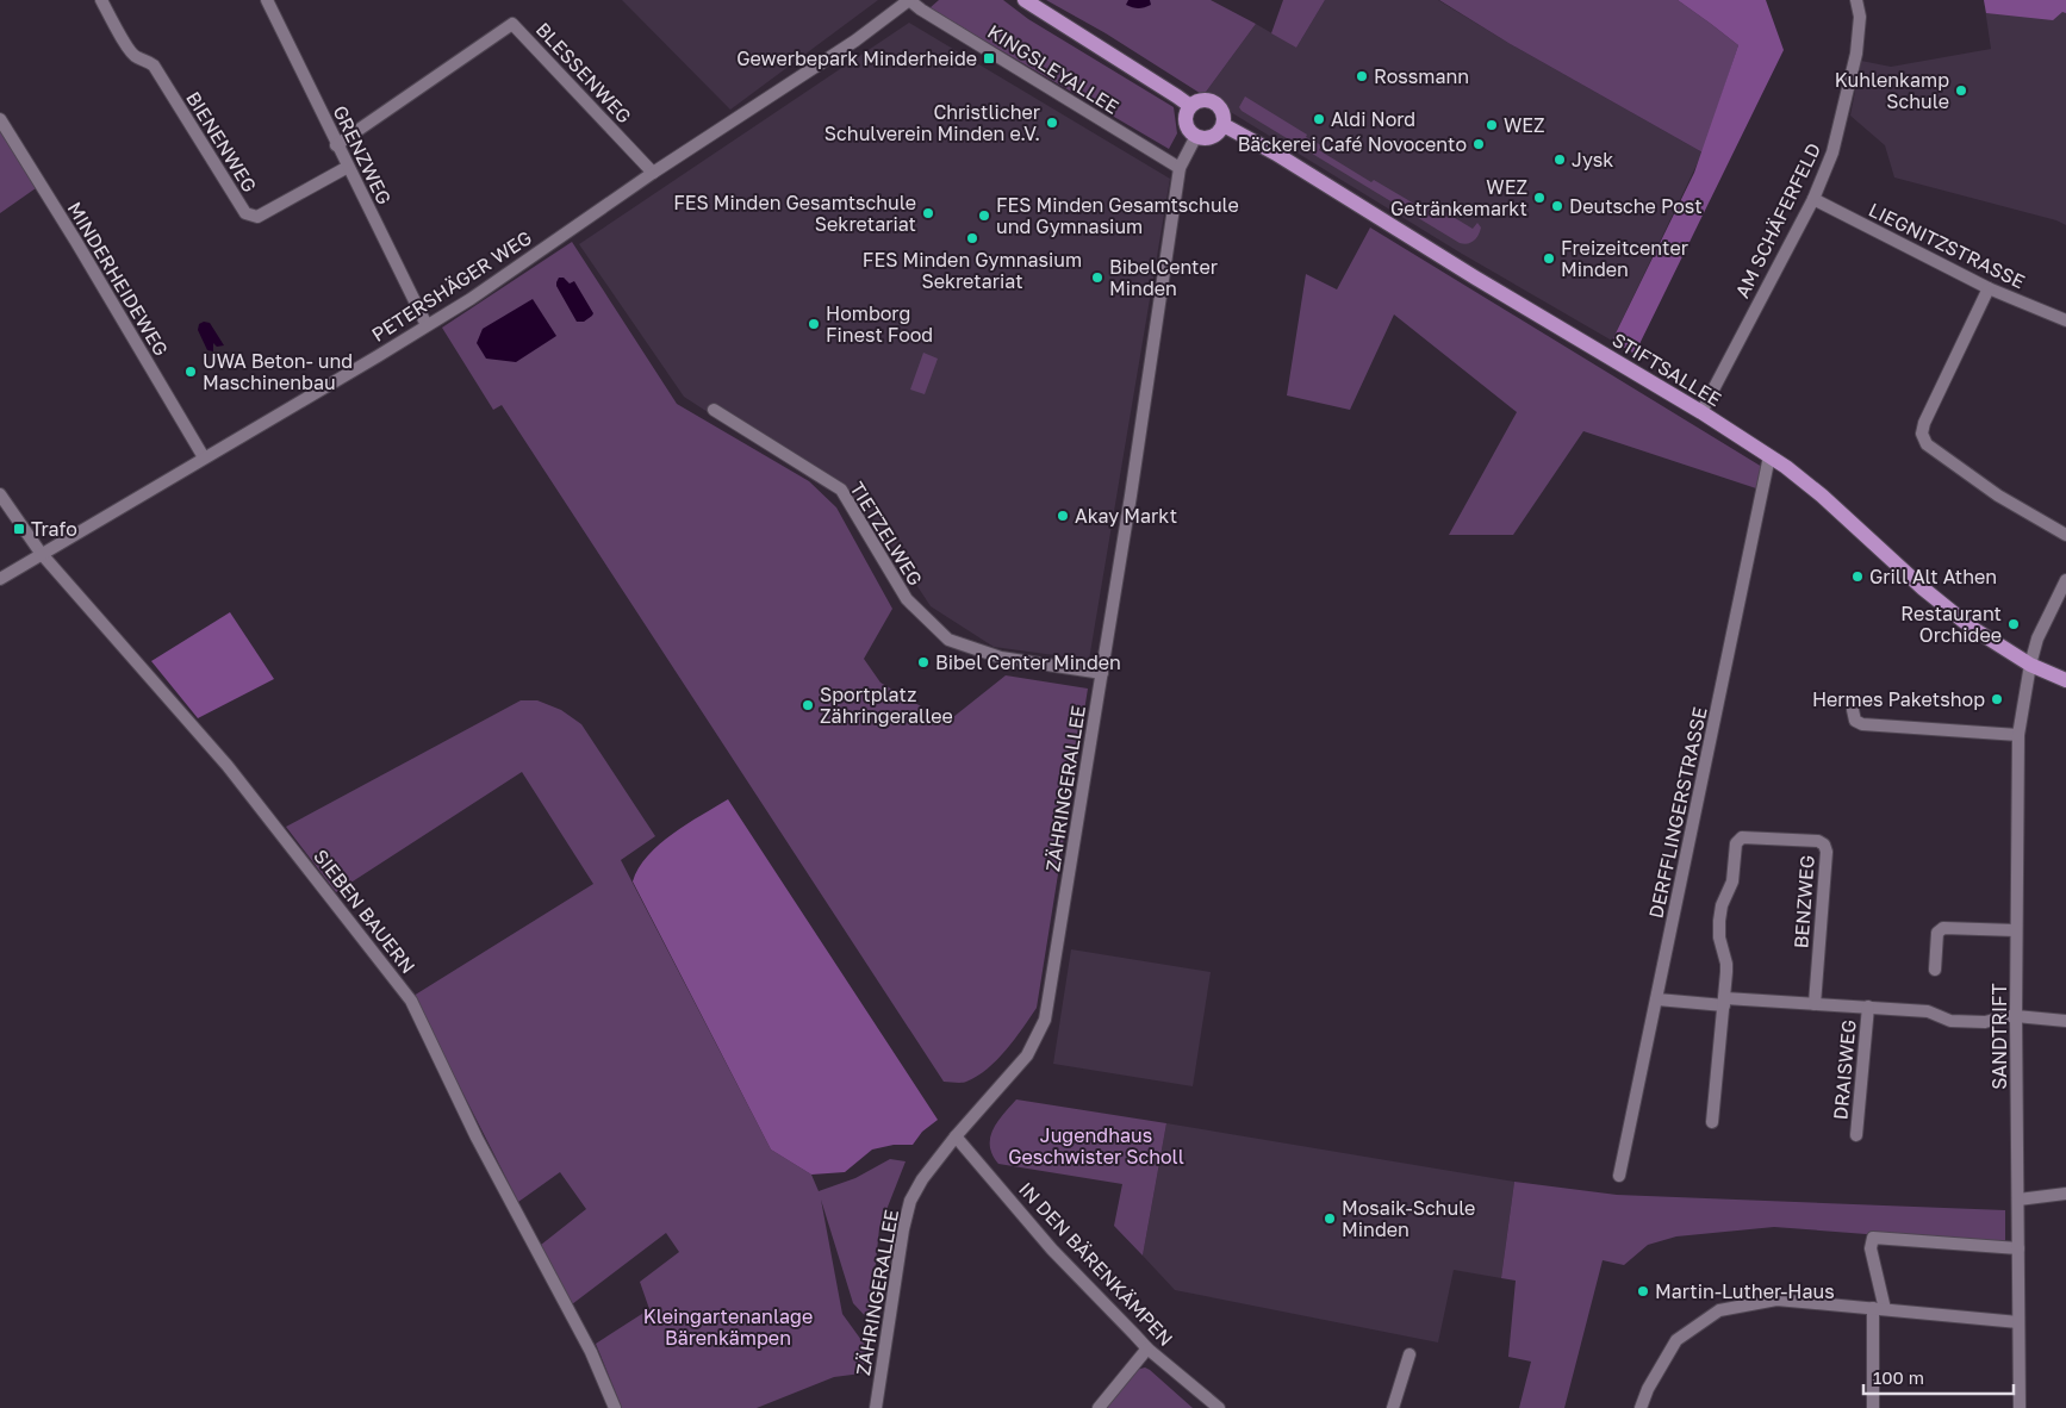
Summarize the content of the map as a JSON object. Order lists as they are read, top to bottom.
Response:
{
  "streets": {
    "main road": ["STIFTSALLEE"],
    "street": [
      "KINGSLEYALLEE",
      "BLESSENWEG",
      "BIENENWEG",
      "GRENZWEG",
      "AM SCHÄFERFELD",
      "LIEGNITZSTRASSE",
      "MINDERHEIDEWEG",
      "PETERSHÄGER WEG",
      "TIETZELWEG",
      "ZÄHRINGERALLEE",
      "DERFFLINGERSTRASSE",
      "BENZWEG",
      "SIEBEN BAUERN",
      "SANDTRIFT",
      "DRAISWEG",
      "IN DEN BÄRENKÄMPEN"
    ]
  },
  "crossings": [
    ["KINGSLEYALLEE", "PETERSHÄGER WEG"],
    ["KINGSLEYALLEE", "ZÄHRINGERALLEE"],
    ["BLESSENWEG", "GRENZWEG"],
    ["BLESSENWEG", "PETERSHÄGER WEG"],
    ["BIENENWEG", "GRENZWEG"],
    ["GRENZWEG", "PETERSHÄGER WEG"],
    ["AM SCHÄFERFELD", "LIEGNITZSTRASSE"],
    ["AM SCHÄFERFELD", "STIFTSALLEE"],
    ["MINDERHEIDEWEG", "PETERSHÄGER WEG"],
    ["PETERSHÄGER WEG", "SIEBEN BAUERN"],
    ["STIFTSALLEE", "ZÄHRINGERALLEE"],
    ["STIFTSALLEE", "DERFFLINGERSTRASSE"],
    ["STIFTSALLEE", "SANDTRIFT"],
    ["TIETZELWEG", "ZÄHRINGERALLEE"],
    ["ZÄHRINGERALLEE", "IN DEN BÄRENKÄMPEN"]
  ],
  "parks": ["Jugendhaus Geschwister Scholl", "Kleingartenanlage Bärenkämpen"],
  "places": {
    "transit": ["Gewerbepark Minderheide", "Trafo"],
    "other": [
      "Rossmann",
      "Kuhlenkamp Schule",
      "Aldi Nord",
      "Christlicher Schulverein Minden e.V.",
      "WEZ",
      "Bäckerei Café Novocento",
      "Jysk",
      "WEZ Getränkemarkt",
      "Deutsche Post",
      "FES Minden Gesamtschule Sekretariat",
      "FES Minden Gesamtschule und Gymnasium",
      "FES Minden Gymnasium Sekretariat",
      "Freizeitcenter Minden",
      "BibelCenter Minden",
      "Homborg Finest Food",
      "UWA Beton- und Maschinenbau",
      "Akay Markt",
      "Grill Alt Athen",
      "Restaurant Orchidee",
      "Bibel Center Minden",
      "Hermes Paketshop",
      "Sportplatz Zähringerallee",
      "Mosaik-Schule Minden",
      "Martin-Luther-Haus"
    ]
  },
  "scale_bar": "100 m"
}
